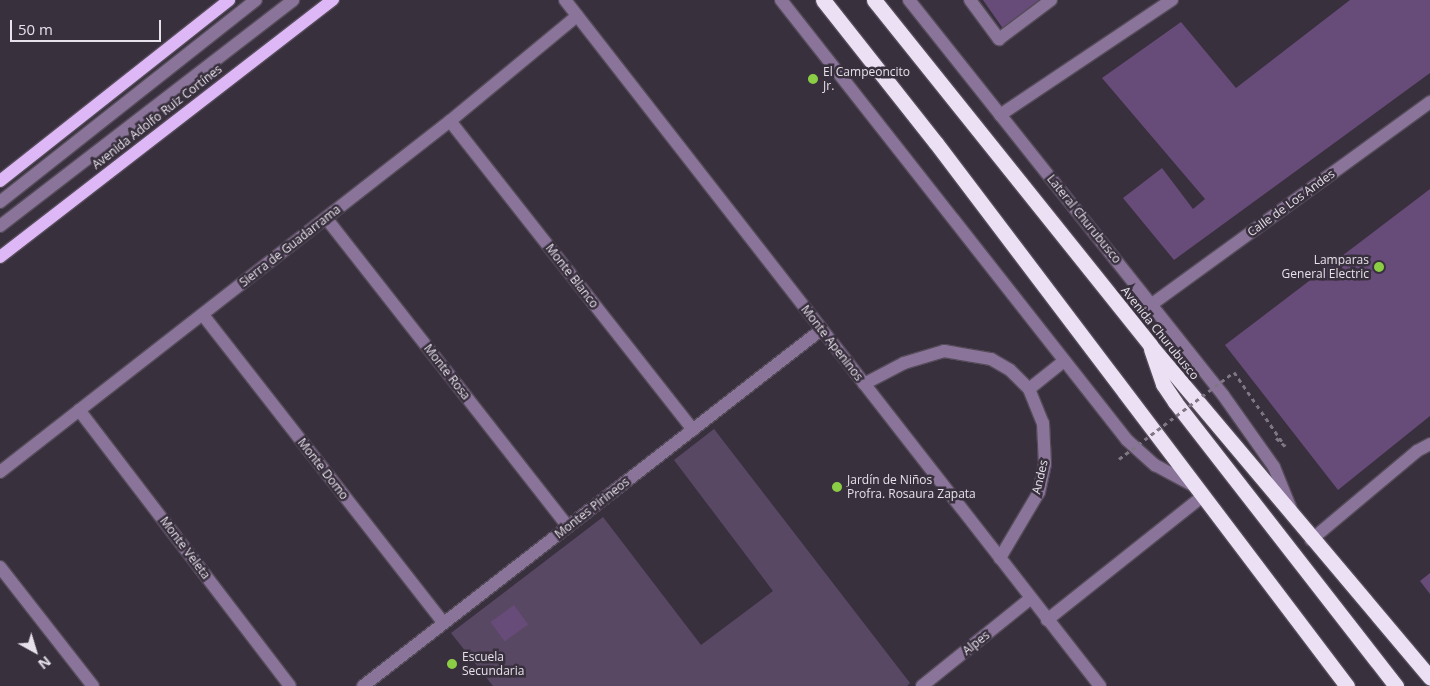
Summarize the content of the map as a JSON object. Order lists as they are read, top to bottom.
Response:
{
  "streets": {
    "highway": ["Avenida Churubusco"],
    "main road": ["Avenida Adolfo Ruiz Cortínes"],
    "street": [
      "Calle de Los Andes",
      "Lateral Churubusco",
      "Sierra de Guadarrama",
      "Monte Blanco",
      "Monte Apeninos",
      "Monte Rosa",
      "Monte Domo",
      "Andes",
      "Montes Pirineos",
      "Monte Veleta",
      "Alpes"
    ]
  },
  "crossings": [
    ["Calle de Los Andes", "Lateral Churubusco"],
    ["Lateral Churubusco", "Avenida Churubusco"],
    ["Sierra de Guadarrama", "Monte Blanco"],
    ["Sierra de Guadarrama", "Monte Apeninos"],
    ["Sierra de Guadarrama", "Monte Rosa"],
    ["Sierra de Guadarrama", "Monte Domo"],
    ["Sierra de Guadarrama", "Monte Veleta"],
    ["Monte Blanco", "Montes Pirineos"],
    ["Monte Apeninos", "Andes"],
    ["Monte Apeninos", "Montes Pirineos"],
    ["Monte Apeninos", "Alpes"],
    ["Monte Rosa", "Montes Pirineos"],
    ["Monte Domo", "Montes Pirineos"]
  ],
  "places": [
    "El Campeoncito Jr.",
    "Lamparas General Electric",
    "Jardín de Niños Profra. Rosaura Zapata",
    "Escuela Secundaria"
  ],
  "scale_bar": "50 m",
  "north": "bottom right"
}
